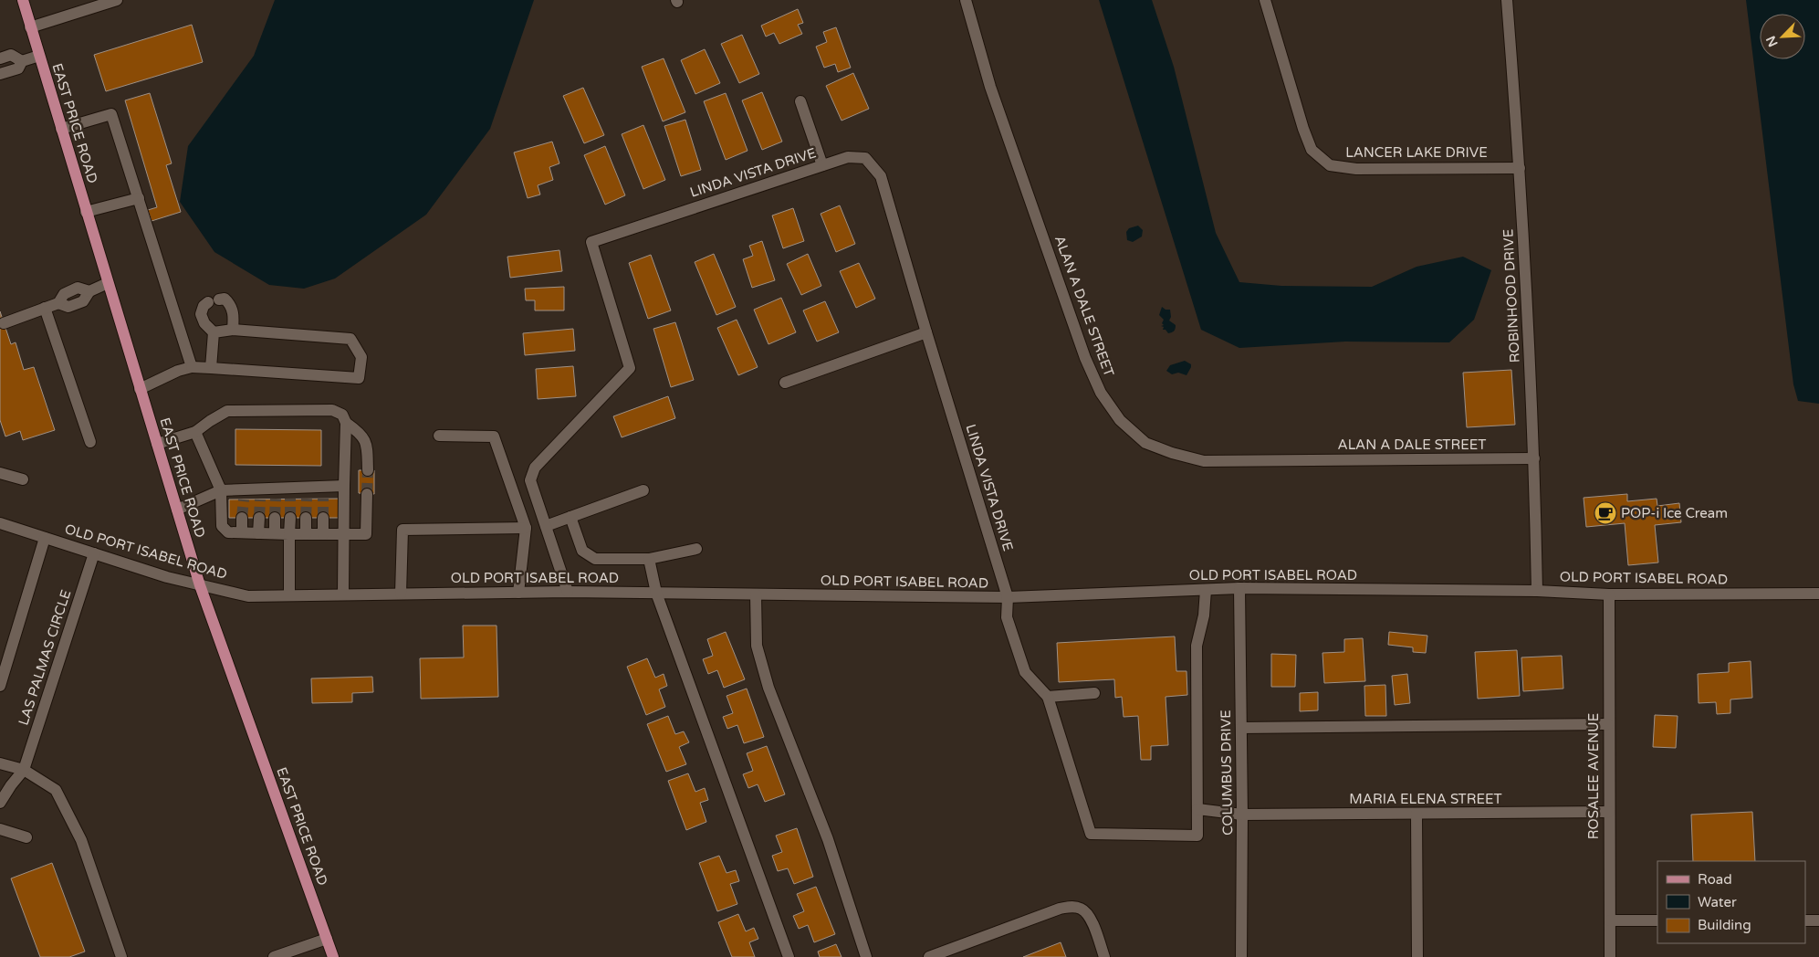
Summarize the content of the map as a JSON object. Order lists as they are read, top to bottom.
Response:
{
  "streets": {
    "main road": ["EAST PRICE ROAD"],
    "street": [
      "LANCER LAKE DRIVE",
      "LINDA VISTA DRIVE",
      "ROBINHOOD DRIVE",
      "ALAN A DALE STREET",
      "OLD PORT ISABEL ROAD",
      "LAS PALMAS CIRCLE",
      "COLUMBUS DRIVE",
      "ROSALEE AVENUE",
      "MARIA ELENA STREET"
    ]
  },
  "crossings": [
    ["EAST PRICE ROAD", "OLD PORT ISABEL ROAD"],
    ["LANCER LAKE DRIVE", "ROBINHOOD DRIVE"],
    ["LINDA VISTA DRIVE", "OLD PORT ISABEL ROAD"],
    ["ROBINHOOD DRIVE", "ALAN A DALE STREET"],
    ["ROBINHOOD DRIVE", "OLD PORT ISABEL ROAD"],
    ["OLD PORT ISABEL ROAD", "LAS PALMAS CIRCLE"],
    ["OLD PORT ISABEL ROAD", "COLUMBUS DRIVE"],
    ["OLD PORT ISABEL ROAD", "ROSALEE AVENUE"],
    ["COLUMBUS DRIVE", "MARIA ELENA STREET"],
    ["ROSALEE AVENUE", "MARIA ELENA STREET"]
  ],
  "places": {
    "cafe": ["POP-i Ice Cream"]
  },
  "legend": ["Road", "Water", "Building"],
  "north": "bottom left"
}
